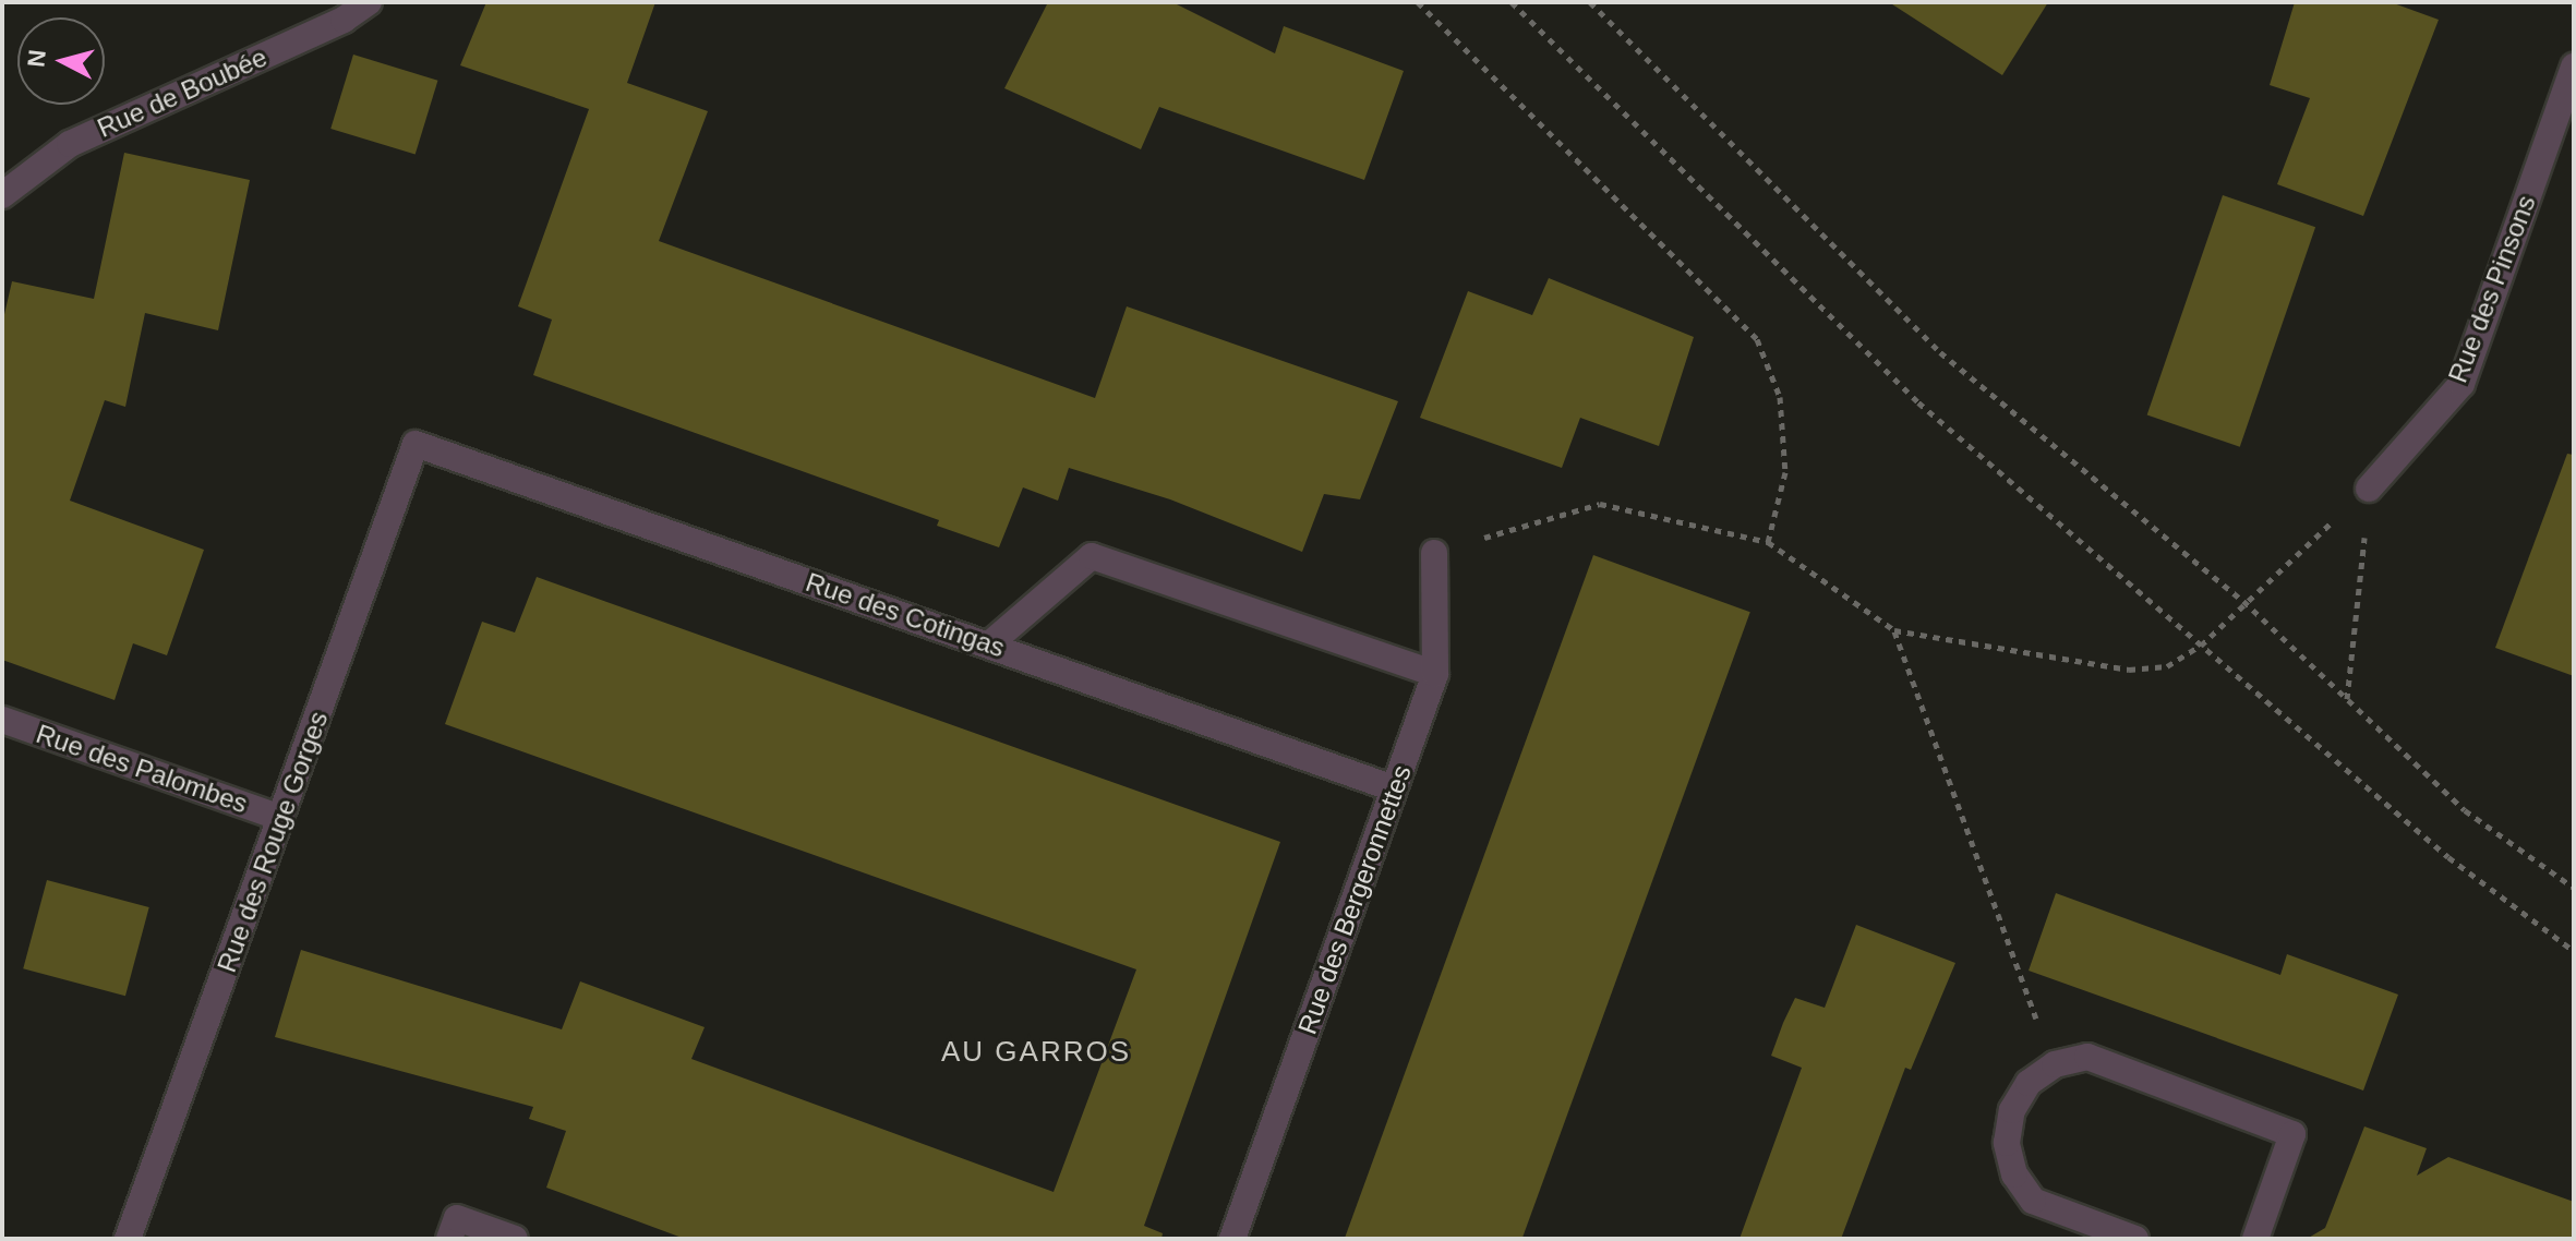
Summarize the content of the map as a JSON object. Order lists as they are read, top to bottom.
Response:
{
  "streets": {
    "street": [
      "Rue de Boubée",
      "Rue des Pinsons",
      "Rue des Cotingas",
      "Rue des Palombes",
      "Rue des Rouge Gorges",
      "Rue des Bergeronnettes"
    ]
  },
  "crossings": [
    ["Rue des Cotingas", "Rue des Rouge Gorges"],
    ["Rue des Cotingas", "Rue des Bergeronnettes"],
    ["Rue des Palombes", "Rue des Rouge Gorges"]
  ],
  "districts": ["AU GARROS"],
  "north": "left"
}
